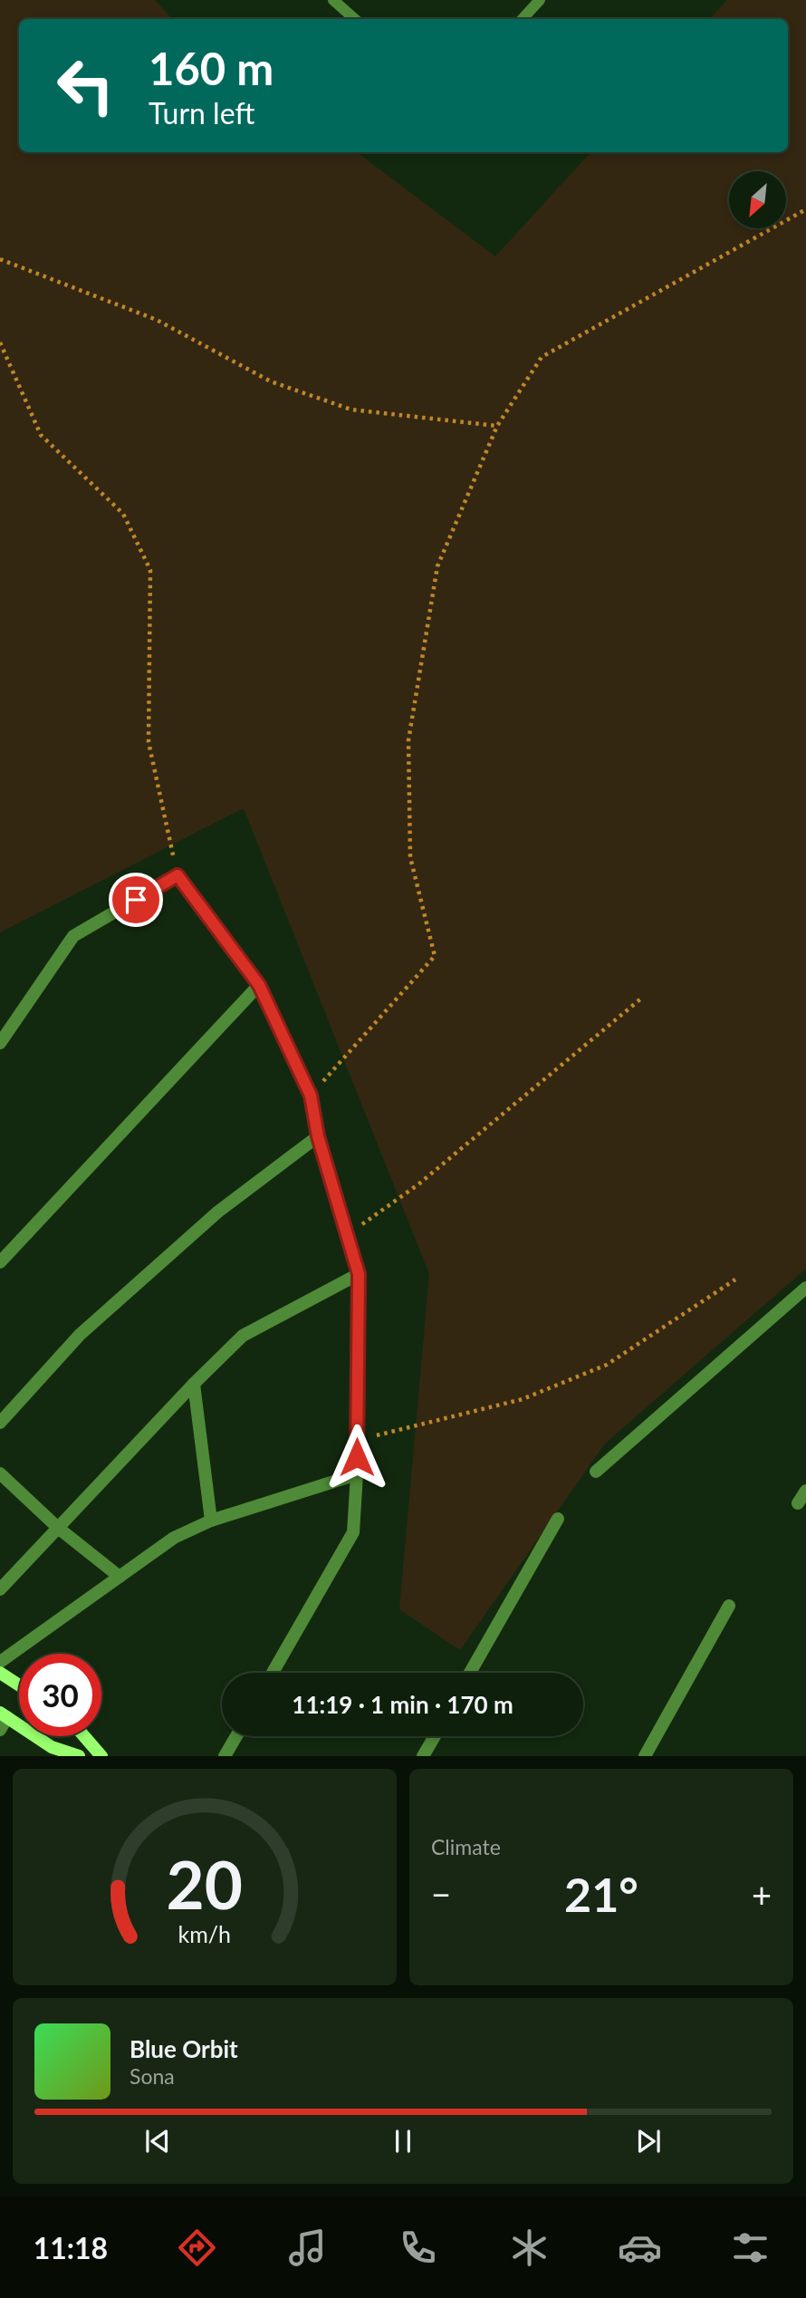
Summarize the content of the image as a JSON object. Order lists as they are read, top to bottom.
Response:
{
  "north": "bottom left",
  "page": {
    "turn": ["160 m", "Turn left"],
    "limit": "30",
    "trip": "11:19 · 1 min · 170 m",
    "tile": "Climate",
    "heat": ["−", "21°", "+"],
    "song": ["Blue Orbit", "Sona"],
    "tabs": "11:18",
    "gauge": ["20", "km/h"]
  }
}
